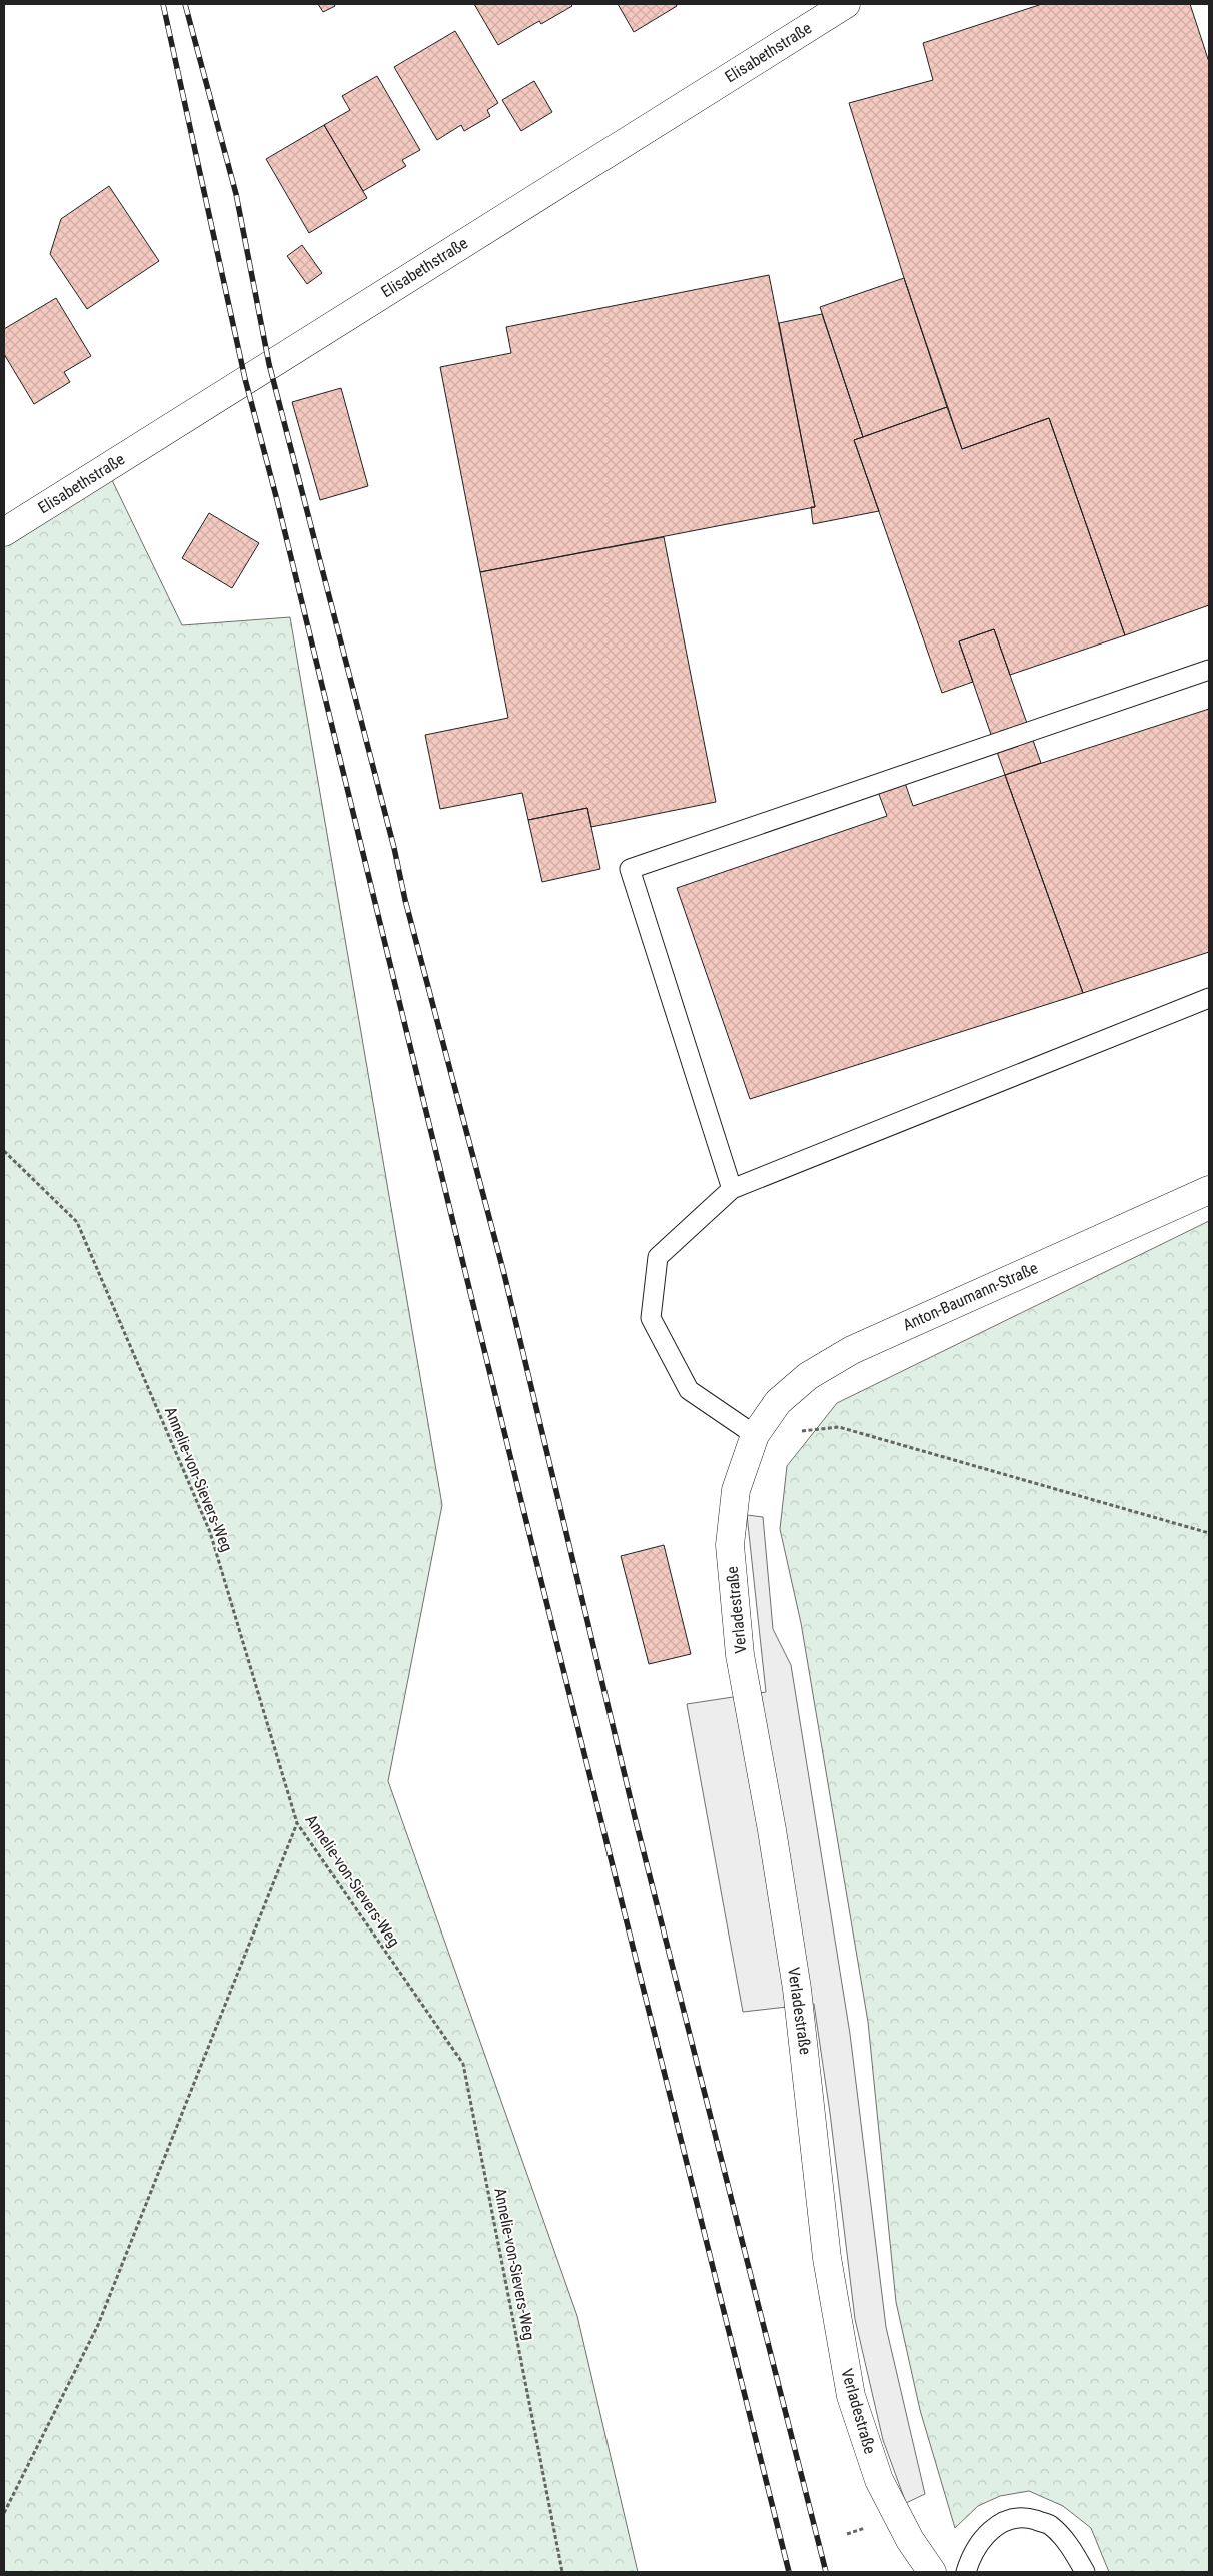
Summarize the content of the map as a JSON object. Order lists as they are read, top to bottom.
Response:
{
  "streets": {
    "street": ["Elisabethstraße", "Anton-Baumann-Straße", "Verladestraße"],
    "path": ["Annelie-von-Sievers-Weg"]
  },
  "crossings": [
    ["Anton-Baumann-Straße", "Verladestraße"]
  ]
}
